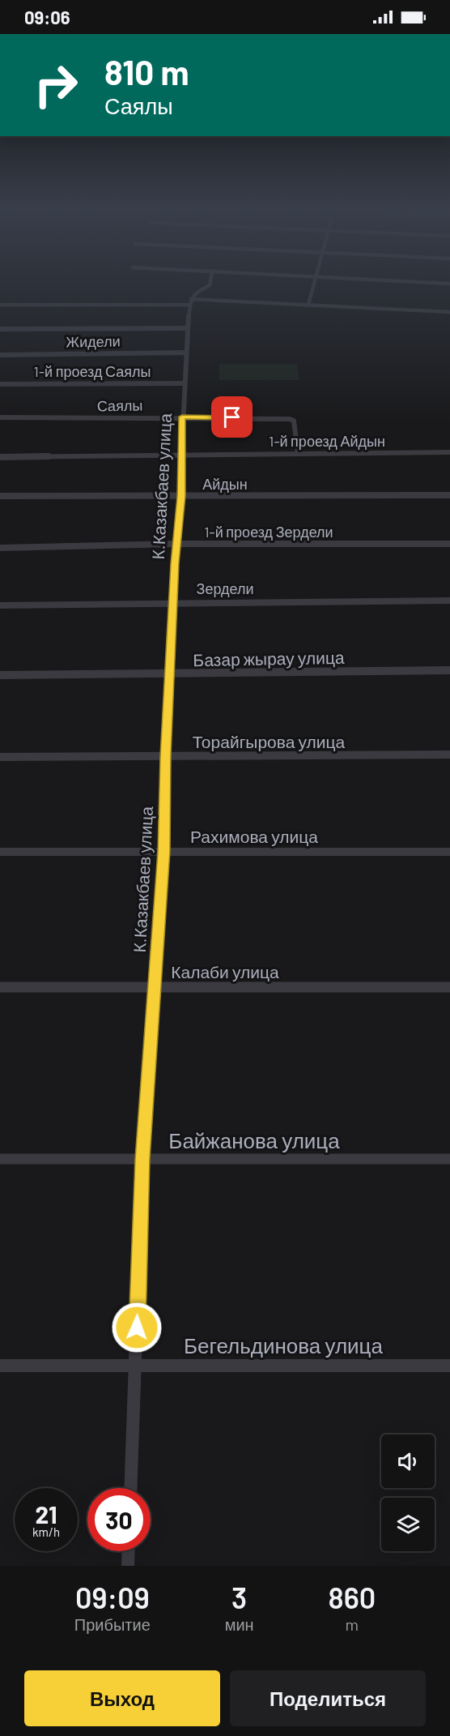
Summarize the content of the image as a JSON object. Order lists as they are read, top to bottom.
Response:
{
  "streets": {
    "street": [
      "Жидели",
      "1-й проезд Саялы",
      "Саялы",
      "1-й проезд Айдын",
      "Айдын",
      "К.Казакбаев улица",
      "1-й проезд Зердели",
      "Зердели",
      "Базар жырау улица",
      "Торайгырова улица",
      "Рахимова улица",
      "Калаби улица",
      "Байжанова улица",
      "Бегельдинова улица"
    ]
  },
  "crossings": [
    ["Жидели", "К.Казакбаев улица"],
    ["1-й проезд Саялы", "К.Казакбаев улица"],
    ["Саялы", "1-й проезд Айдын"],
    ["Саялы", "К.Казакбаев улица"],
    ["1-й проезд Айдын", "К.Казакбаев улица"],
    ["Айдын", "К.Казакбаев улица"],
    ["К.Казакбаев улица", "1-й проезд Зердели"],
    ["К.Казакбаев улица", "Зердели"],
    ["К.Казакбаев улица", "Базар жырау улица"],
    ["К.Казакбаев улица", "Торайгырова улица"],
    ["К.Казакбаев улица", "Рахимова улица"],
    ["К.Казакбаев улица", "Калаби улица"],
    ["К.Казакбаев улица", "Байжанова улица"],
    ["К.Казакбаев улица", "Бегельдинова улица"]
  ],
  "page": {
    "status": "09:06",
    "turn": ["810 m", "Саялы"],
    "speed": "21 km/h",
    "limit": "30",
    "eta": [
      "09:09",
      "Прибытие",
      "3",
      "мин",
      "860",
      "m"
    ],
    "buttons": ["Выход", "Поделиться"]
  }
}
